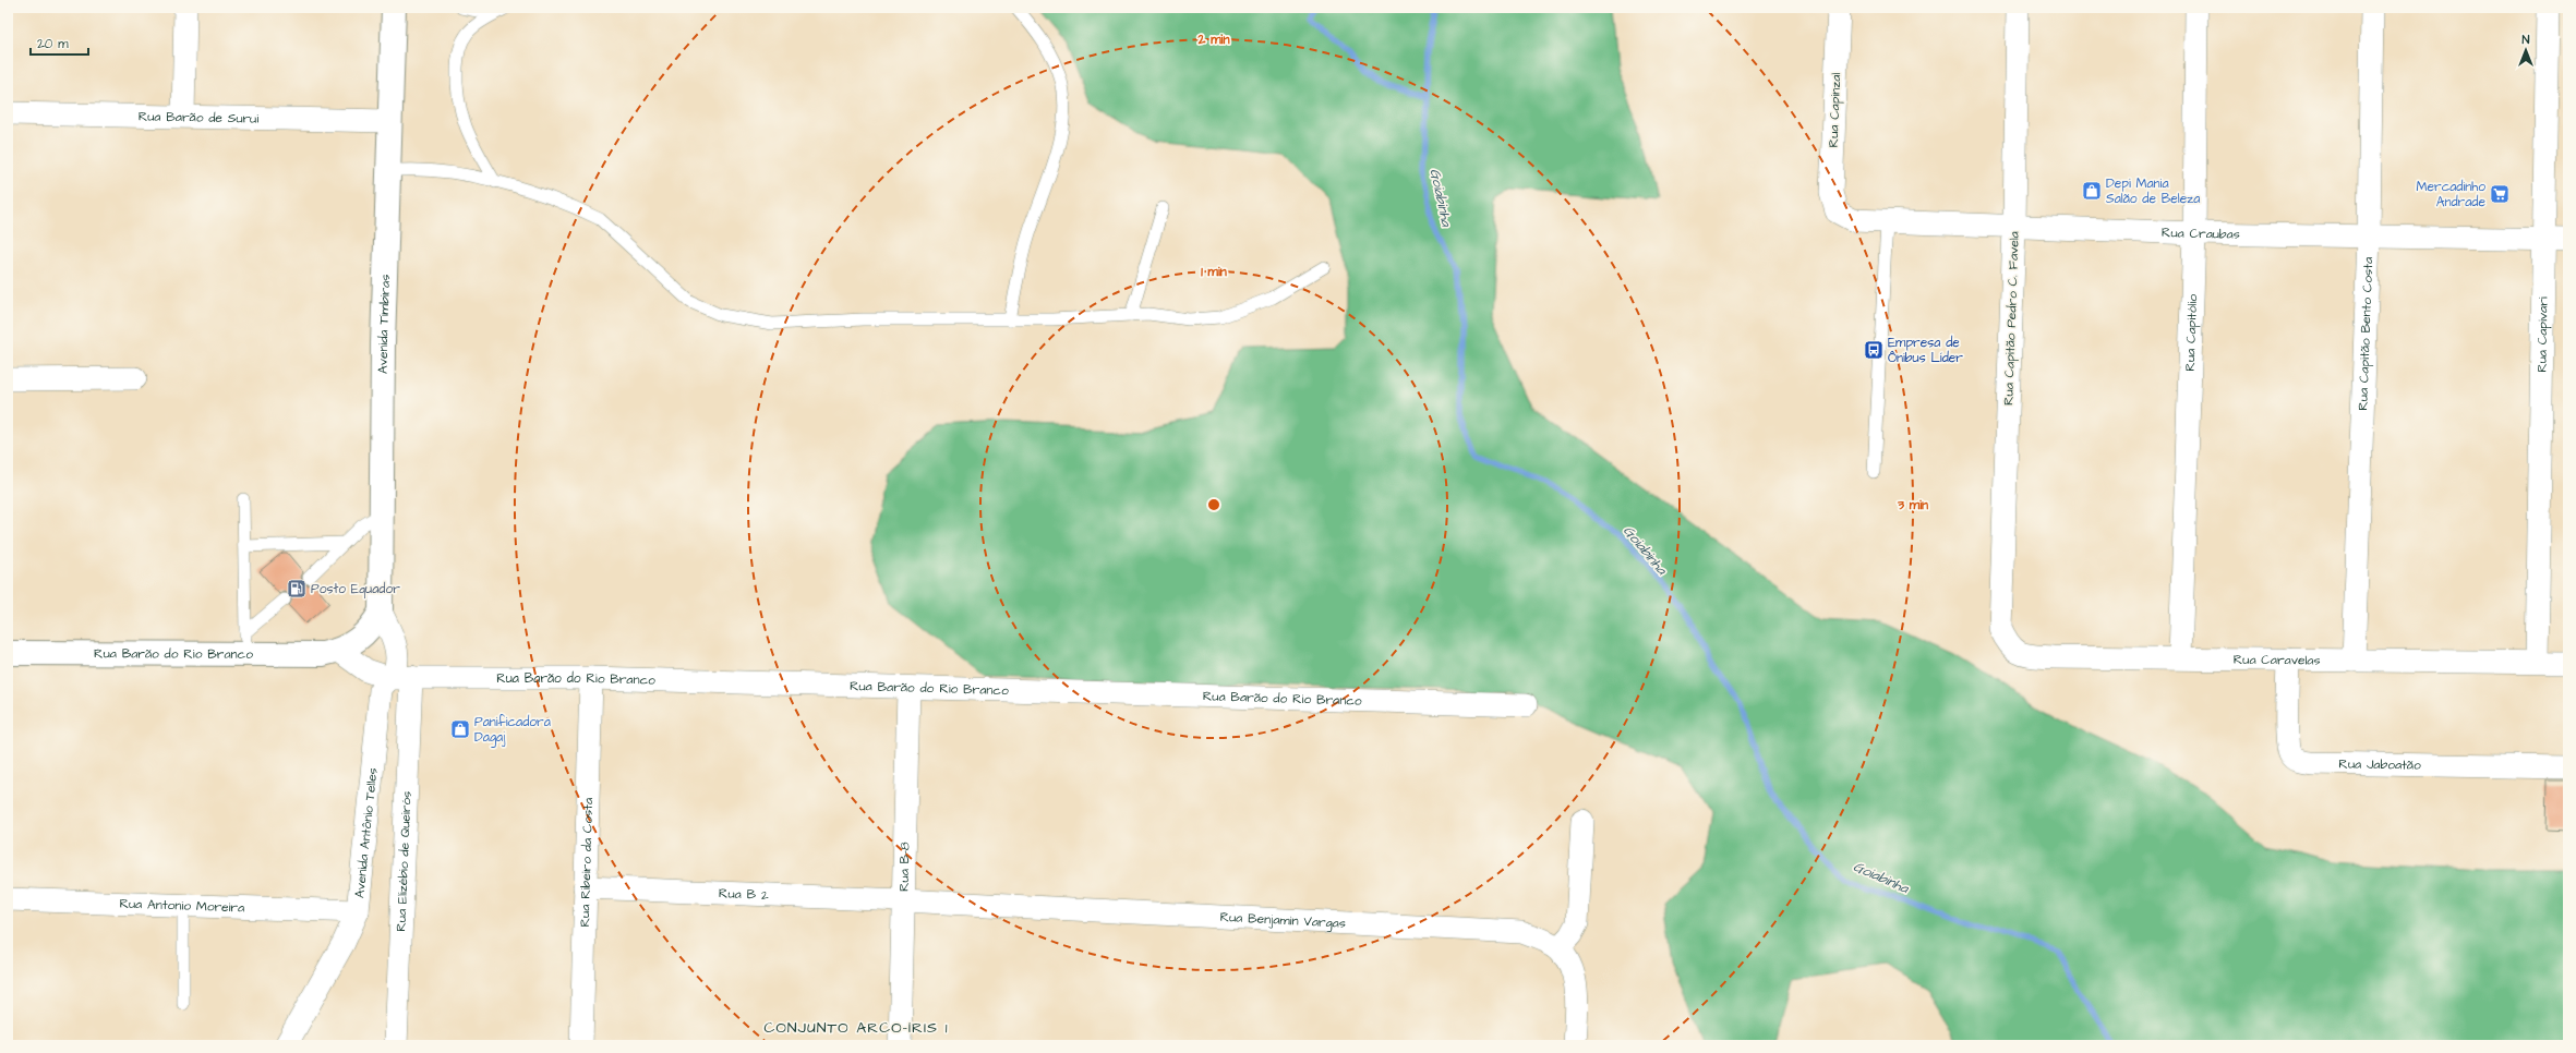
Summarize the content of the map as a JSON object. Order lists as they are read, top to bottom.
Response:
{
  "streets": {
    "street": [
      "Rua Capinzal",
      "Rua Barão de Surui",
      "Rua Craubas",
      "Rua Capitão Pedro C. Favela",
      "Avenida Timbiras",
      "Rua Capitólio",
      "Rua Capitão Bento Costa",
      "Rua Capivari",
      "Rua Barão do Rio Branco",
      "Rua Caravelas",
      "Rua Jaboatão",
      "Avenida Antônio Telles",
      "Rua Elizébio de Queirós",
      "Rua Ribeiro da Costa",
      "Rua B-8",
      "Rua B 2",
      "Rua Antonio Moreira",
      "Rua Benjamin Vargas"
    ]
  },
  "crossings": [
    ["Rua Capinzal", "Rua Craubas"],
    ["Rua Barão de Surui", "Avenida Timbiras"],
    ["Rua Craubas", "Rua Capitão Pedro C. Favela"],
    ["Rua Craubas", "Rua Capitólio"],
    ["Rua Craubas", "Rua Capitão Bento Costa"],
    ["Rua Craubas", "Rua Capivari"],
    ["Rua Capitão Pedro C. Favela", "Rua Caravelas"],
    ["Avenida Timbiras", "Rua Barão do Rio Branco"],
    ["Avenida Timbiras", "Avenida Antônio Telles"],
    ["Rua Capitólio", "Rua Caravelas"],
    ["Rua Capitão Bento Costa", "Rua Caravelas"],
    ["Rua Capivari", "Rua Caravelas"],
    ["Rua Barão do Rio Branco", "Avenida Antônio Telles"],
    ["Rua Barão do Rio Branco", "Rua Elizébio de Queirós"],
    ["Rua Barão do Rio Branco", "Rua Ribeiro da Costa"],
    ["Rua Barão do Rio Branco", "Rua B-8"],
    ["Rua Caravelas", "Rua Jaboatão"],
    ["Avenida Antônio Telles", "Rua Elizébio de Queirós"],
    ["Avenida Antônio Telles", "Rua Antonio Moreira"],
    ["Rua Ribeiro da Costa", "Rua B 2"],
    ["Rua B-8", "Rua B 2"],
    ["Rua B-8", "Rua Benjamin Vargas"],
    ["Rua B 2", "Rua Benjamin Vargas"]
  ],
  "districts": ["CONJUNTO ARCO-ÍRIS 1"],
  "water": ["Goiabinha"],
  "places": {
    "shop": ["Depi Mania Salão de Beleza", "Panificadora Dagaj"],
    "supermarket": ["Mercadinho Andrade"],
    "bus stop": ["Empresa de Ônibus Líder"],
    "fuel station": ["Posto Equador"]
  },
  "scale_bar": "20 m",
  "north": "top",
  "rings": ["2 min", "1 min", "3 min"]
}
